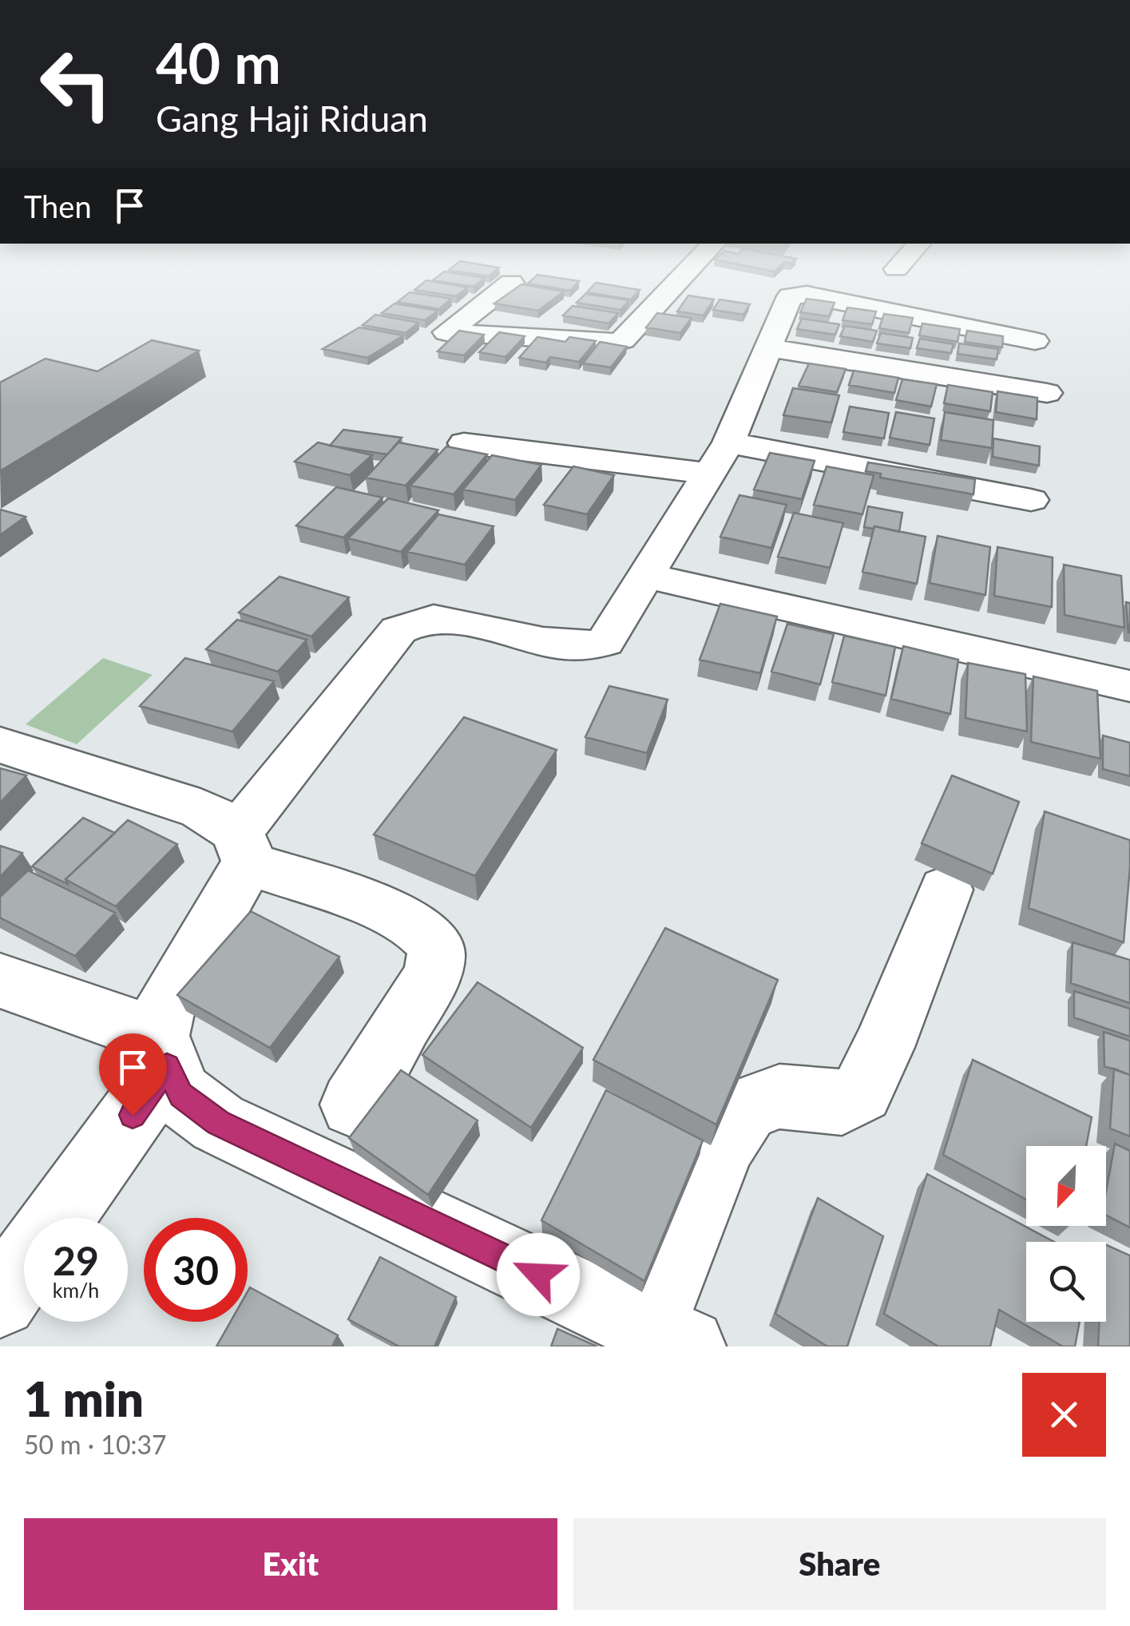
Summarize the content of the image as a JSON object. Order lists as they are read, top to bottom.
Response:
{
  "north": "bottom left",
  "page": {
    "turn": ["40 m", "Gang Haji Riduan"],
    "then": "Then",
    "speed": "29 km/h",
    "limit": "30",
    "heading": ["1 min", "50 m · 10:37"],
    "buttons": ["Exit", "Share"]
  }
}
